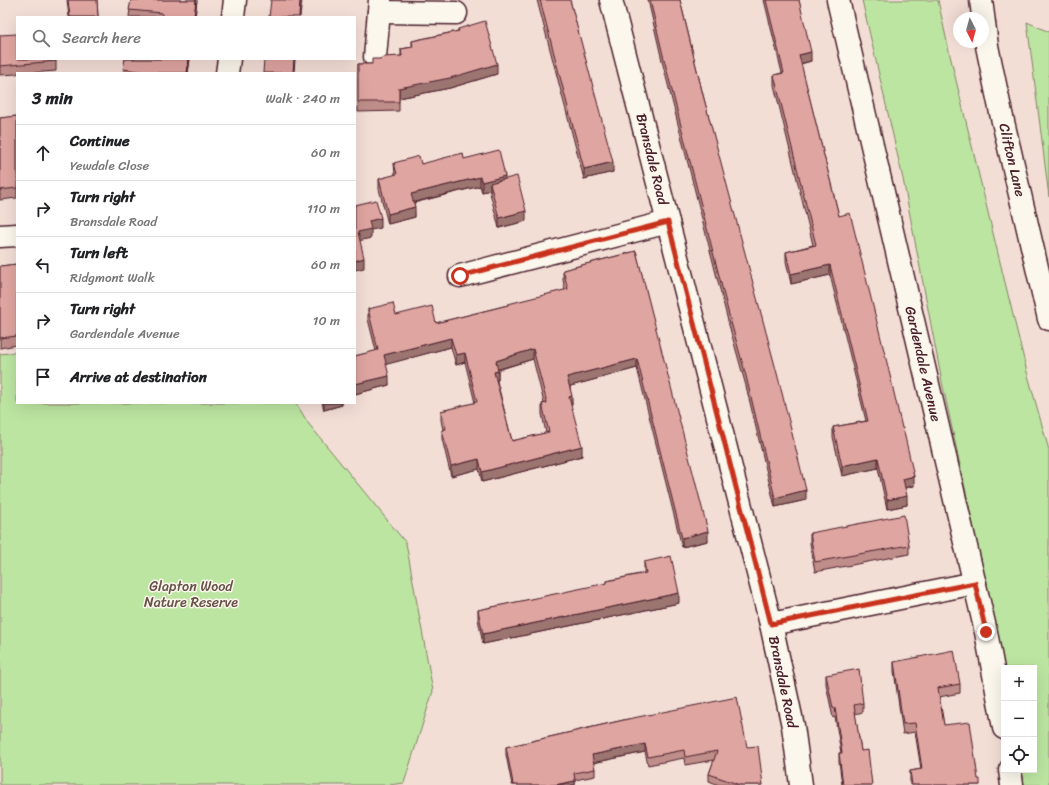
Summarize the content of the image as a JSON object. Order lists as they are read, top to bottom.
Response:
{
  "streets": {
    "street": ["Bransdale Road", "Clifton Lane", "Gardendale Avenue"]
  },
  "parks": ["Glapton Wood Nature Reserve"],
  "north": "bottom",
  "page": {
    "search": "Search here",
    "heading": ["3 min", "Walk · 240 m"],
    "list": [
      ["Continue", "Yewdale Close", "60 m"],
      ["Turn right", "Bransdale Road", "110 m"],
      ["Turn left", "Ridgmont Walk", "60 m"],
      ["Turn right", "Gardendale Avenue", "10 m"],
      "Arrive at destination"
    ],
    "map_buttons": ["+", "−"]
  }
}
